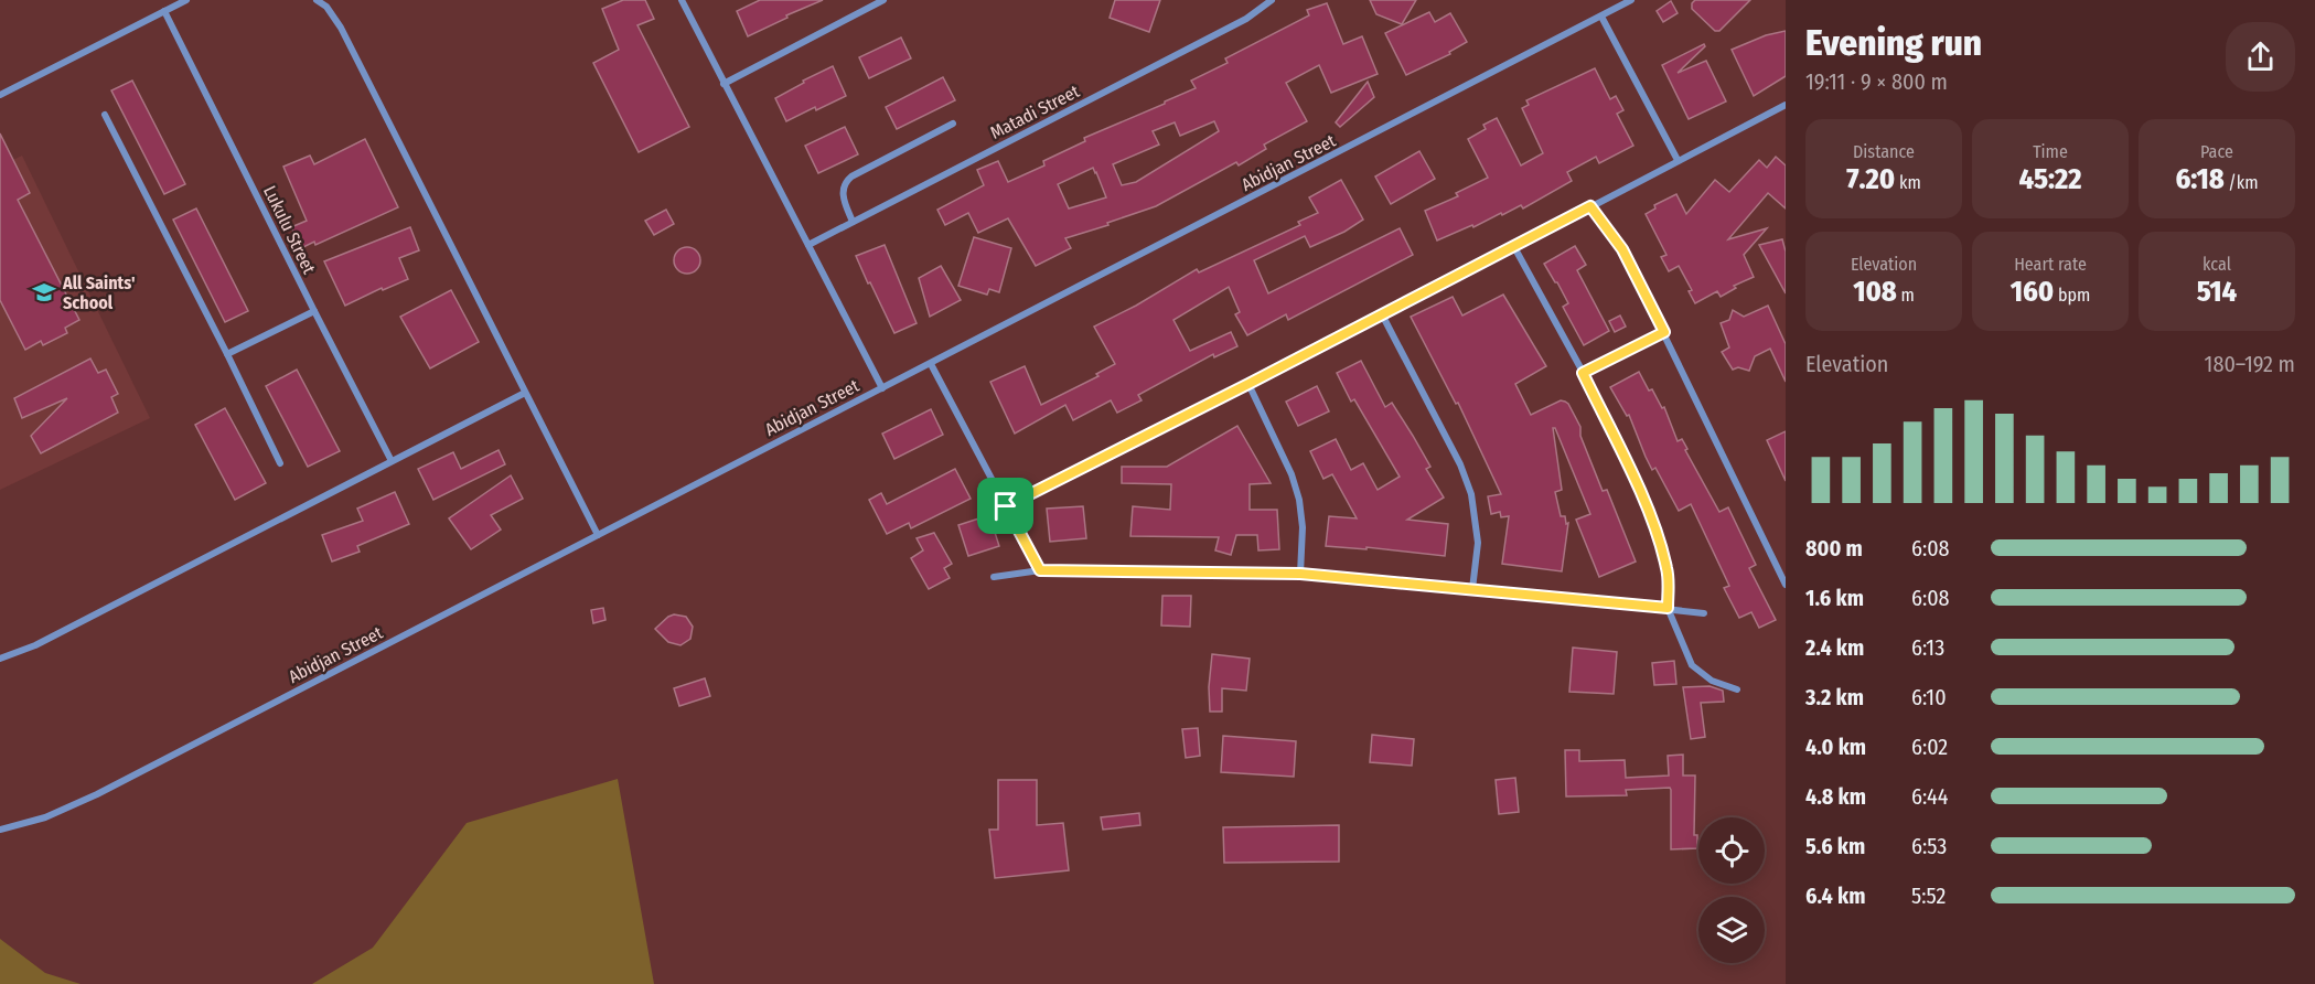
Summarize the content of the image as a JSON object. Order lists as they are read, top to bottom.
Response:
{
  "streets": {
    "street": ["Matadi Street", "Abidjan Street", "Lukulu Street"]
  },
  "places": {
    "school or university": ["All Saints' School"]
  },
  "page": {
    "heading": ["Evening run", "19:11 · 9 × 800 m"],
    "stats": [
      ["Distance", "7.20 km"],
      ["Time", "45:22"],
      ["Pace", "6:18 /km"],
      ["Elevation", "108 m"],
      ["Heart rate", "160 bpm"],
      ["kcal", "514"]
    ],
    "chart": ["Elevation", "180–192 m"],
    "list": [
      {
        "name": "800 m",
        "note": "6:08"
      },
      {
        "name": "1.6 km",
        "note": "6:08"
      },
      {
        "name": "2.4 km",
        "note": "6:13"
      },
      {
        "name": "3.2 km",
        "note": "6:10"
      },
      {
        "name": "4.0 km",
        "note": "6:02"
      },
      {
        "name": "4.8 km",
        "note": "6:44"
      },
      {
        "name": "5.6 km",
        "note": "6:53"
      },
      {
        "name": "6.4 km",
        "note": "5:52"
      }
    ]
  }
}
